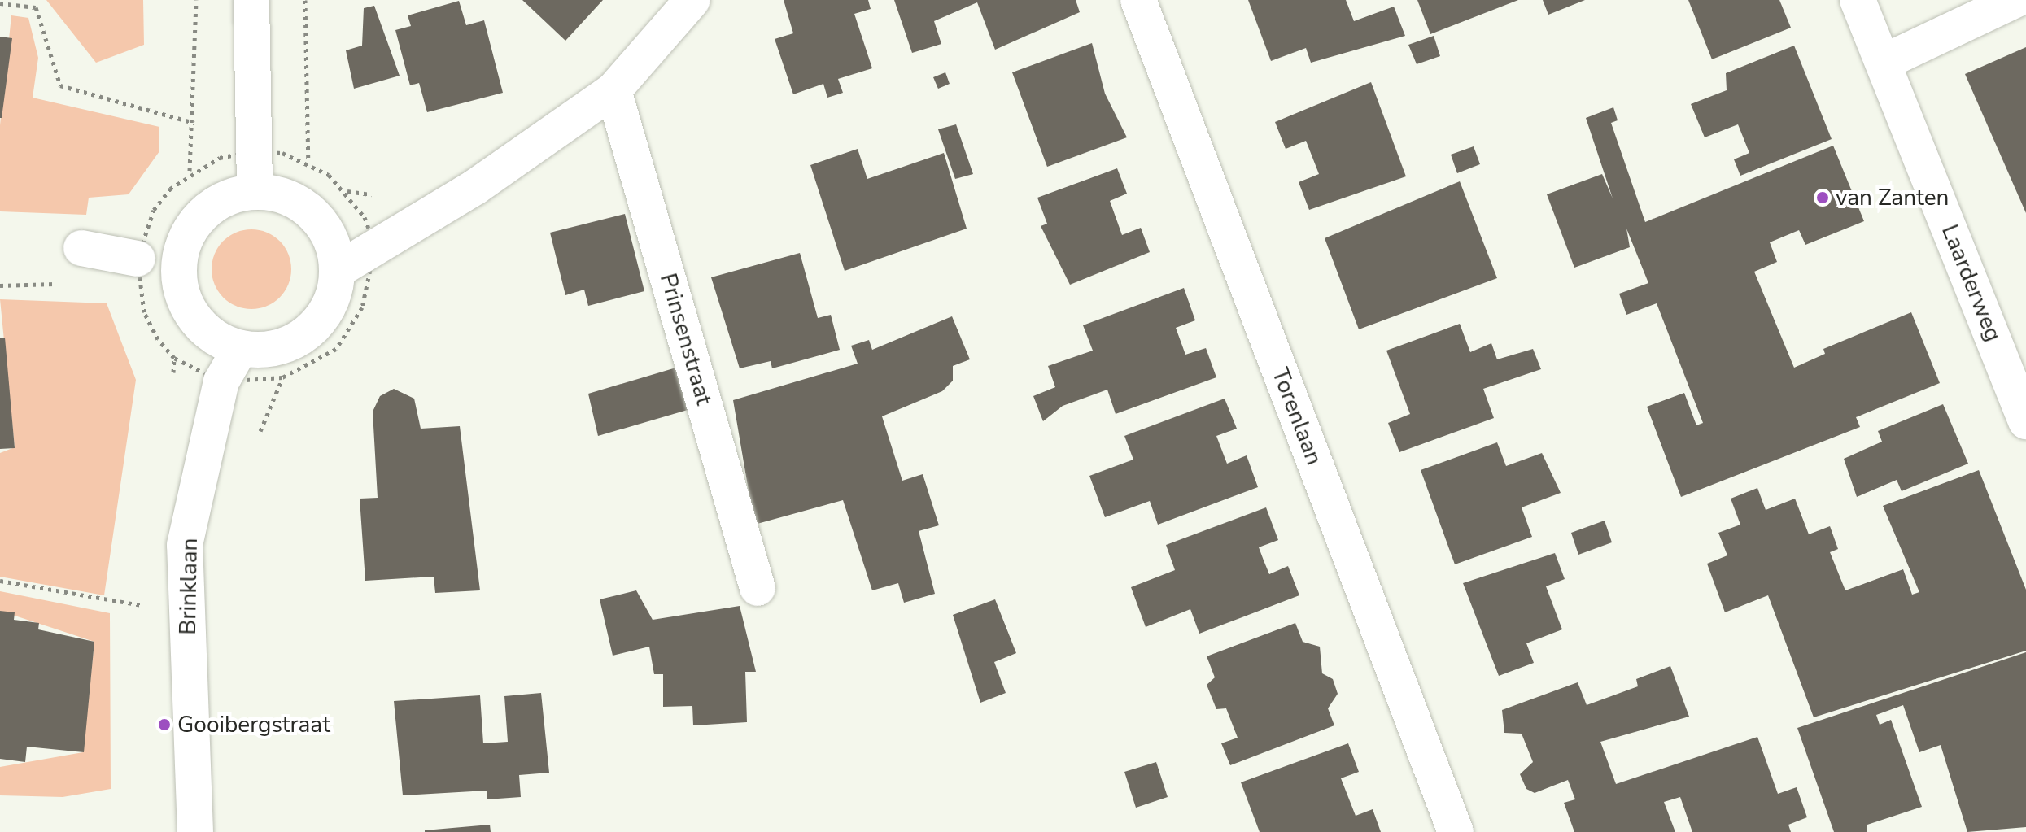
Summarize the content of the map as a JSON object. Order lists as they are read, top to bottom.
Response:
{
  "streets": {
    "street": [
      "Laarderweg",
      "Prinsenstraat",
      "Torenlaan",
      "Brinklaan"
    ]
  },
  "places": ["van Zanten", "Gooibergstraat"]
}
